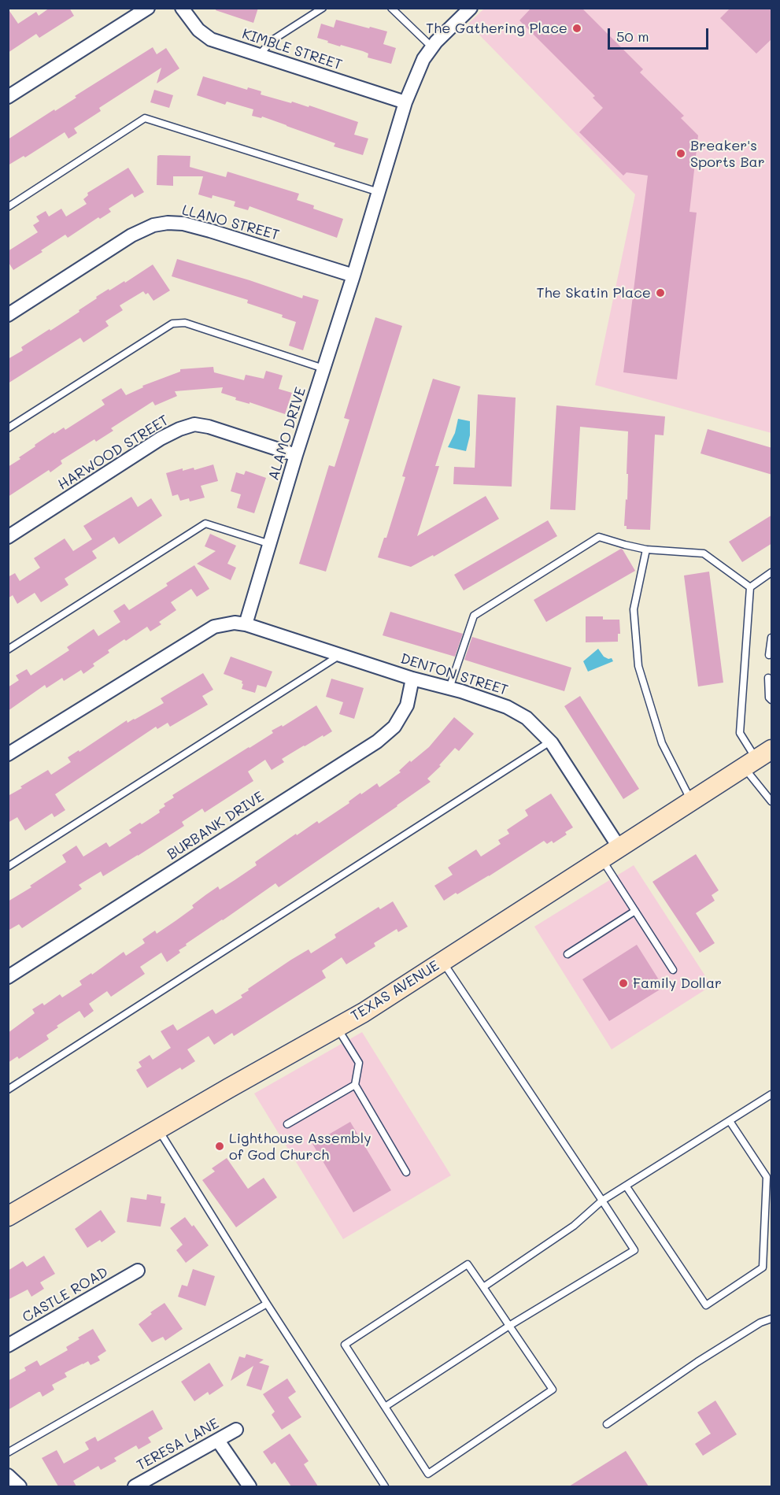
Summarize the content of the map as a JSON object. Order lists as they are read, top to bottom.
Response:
{
  "streets": {
    "street": [
      "KIMBLE STREET",
      "LLANO STREET",
      "ALAMO DRIVE",
      "HARWOOD STREET",
      "DENTON STREET",
      "BURBANK DRIVE",
      "TEXAS AVENUE",
      "CASTLE ROAD",
      "TERESA LANE"
    ]
  },
  "crossings": [
    ["KIMBLE STREET", "ALAMO DRIVE"],
    ["LLANO STREET", "ALAMO DRIVE"],
    ["ALAMO DRIVE", "HARWOOD STREET"],
    ["ALAMO DRIVE", "DENTON STREET"],
    ["DENTON STREET", "BURBANK DRIVE"],
    ["DENTON STREET", "TEXAS AVENUE"]
  ],
  "places": [
    "The Gathering Place",
    "Breaker's Sports Bar",
    "The Skatin Place",
    "Family Dollar",
    "Lighthouse Assembly of God Church"
  ],
  "scale_bar": "50 m"
}
